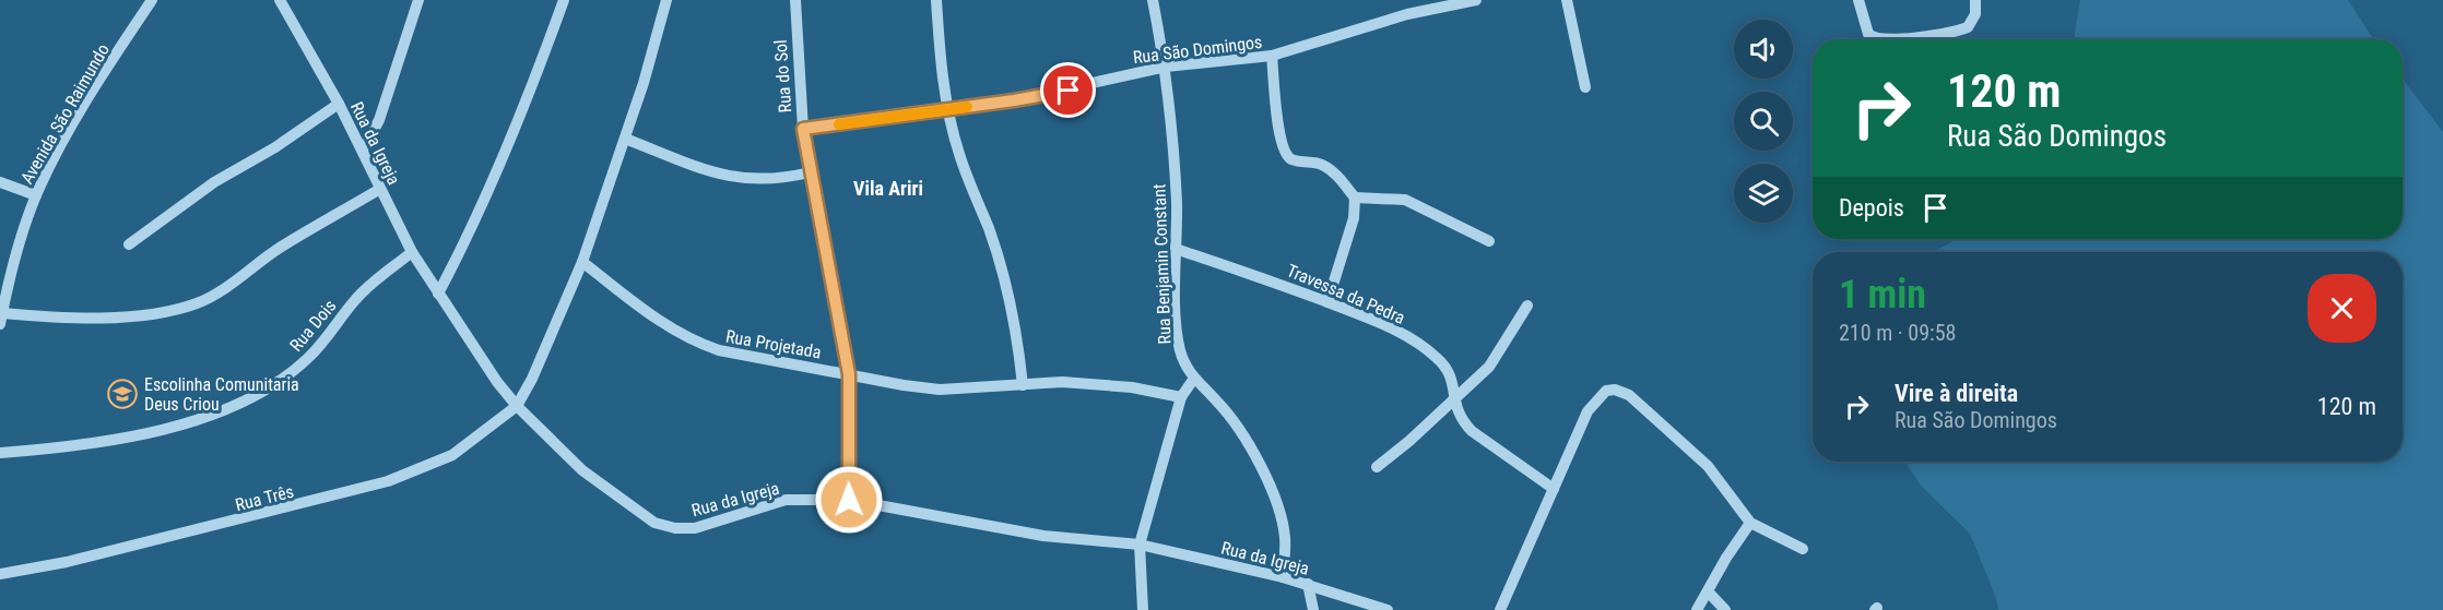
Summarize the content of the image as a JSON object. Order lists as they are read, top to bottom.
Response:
{
  "streets": {
    "street": [
      "Rua São Domingos",
      "Rua do Sol",
      "Avenida São Raimundo",
      "Rua da Igreja",
      "Rua Benjamin Constant",
      "Travessa da Pedra",
      "Rua Dois",
      "Rua Projetada",
      "Rua Três"
    ]
  },
  "crossings": [
    ["Rua São Domingos", "Rua do Sol"],
    ["Rua São Domingos", "Rua Benjamin Constant"],
    ["Rua do Sol", "Rua da Igreja"],
    ["Rua do Sol", "Rua Projetada"],
    ["Rua da Igreja", "Rua Benjamin Constant"],
    ["Rua da Igreja", "Rua Dois"],
    ["Rua da Igreja", "Rua Três"],
    ["Rua Benjamin Constant", "Travessa da Pedra"]
  ],
  "districts": ["Vila Ariri"],
  "places": {
    "school or university": ["Escolinha Comunitaria Deus Criou"]
  },
  "page": {
    "turn": ["120 m", "Rua São Domingos"],
    "then": "Depois",
    "heading": ["1 min", "210 m · 09:58"],
    "list": [
      {
        "name": "Vire à direita",
        "note": "Rua São Domingos",
        "value": "120 m"
      }
    ]
  }
}
